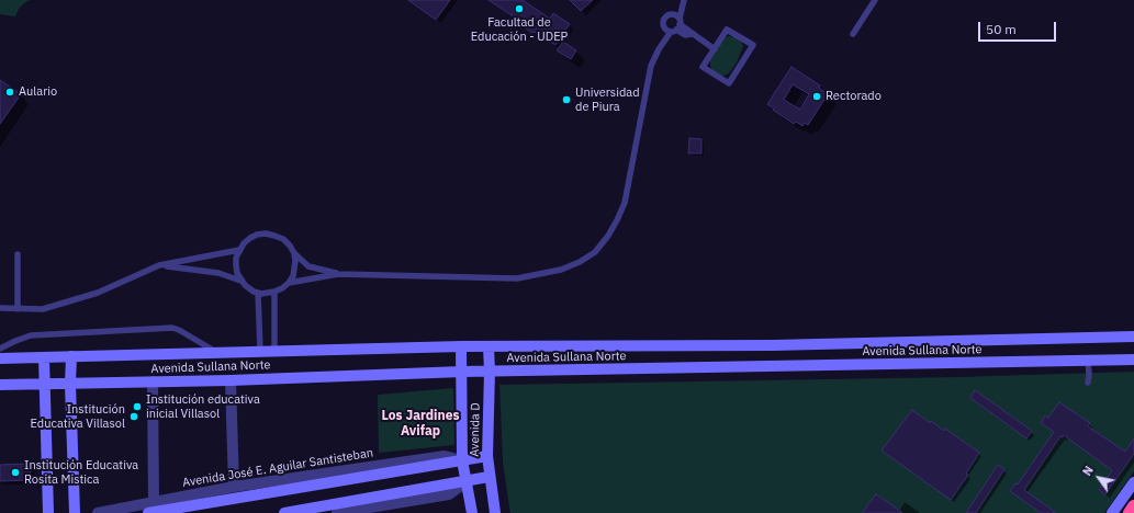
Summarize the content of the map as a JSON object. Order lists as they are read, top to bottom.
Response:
{
  "streets": {
    "main road": ["Avenida Sullana Norte", "Avenida D", "Avenida José E. Aguilar Santisteban"]
  },
  "crossings": [
    ["Avenida Sullana Norte", "Avenida D"],
    ["Avenida D", "Avenida José E. Aguilar Santisteban"]
  ],
  "districts": ["Los Jardines Avifap"],
  "places": [
    "Facultad de Educación - UDEP",
    "Aulario",
    "Rectorado",
    "Universidad de Piura",
    "Institución educativa inicial Villasol",
    "Institución Educativa Villasol",
    "Institución Educativa Rosita Mistica"
  ],
  "scale_bar": "50 m",
  "north": "top left"
}
